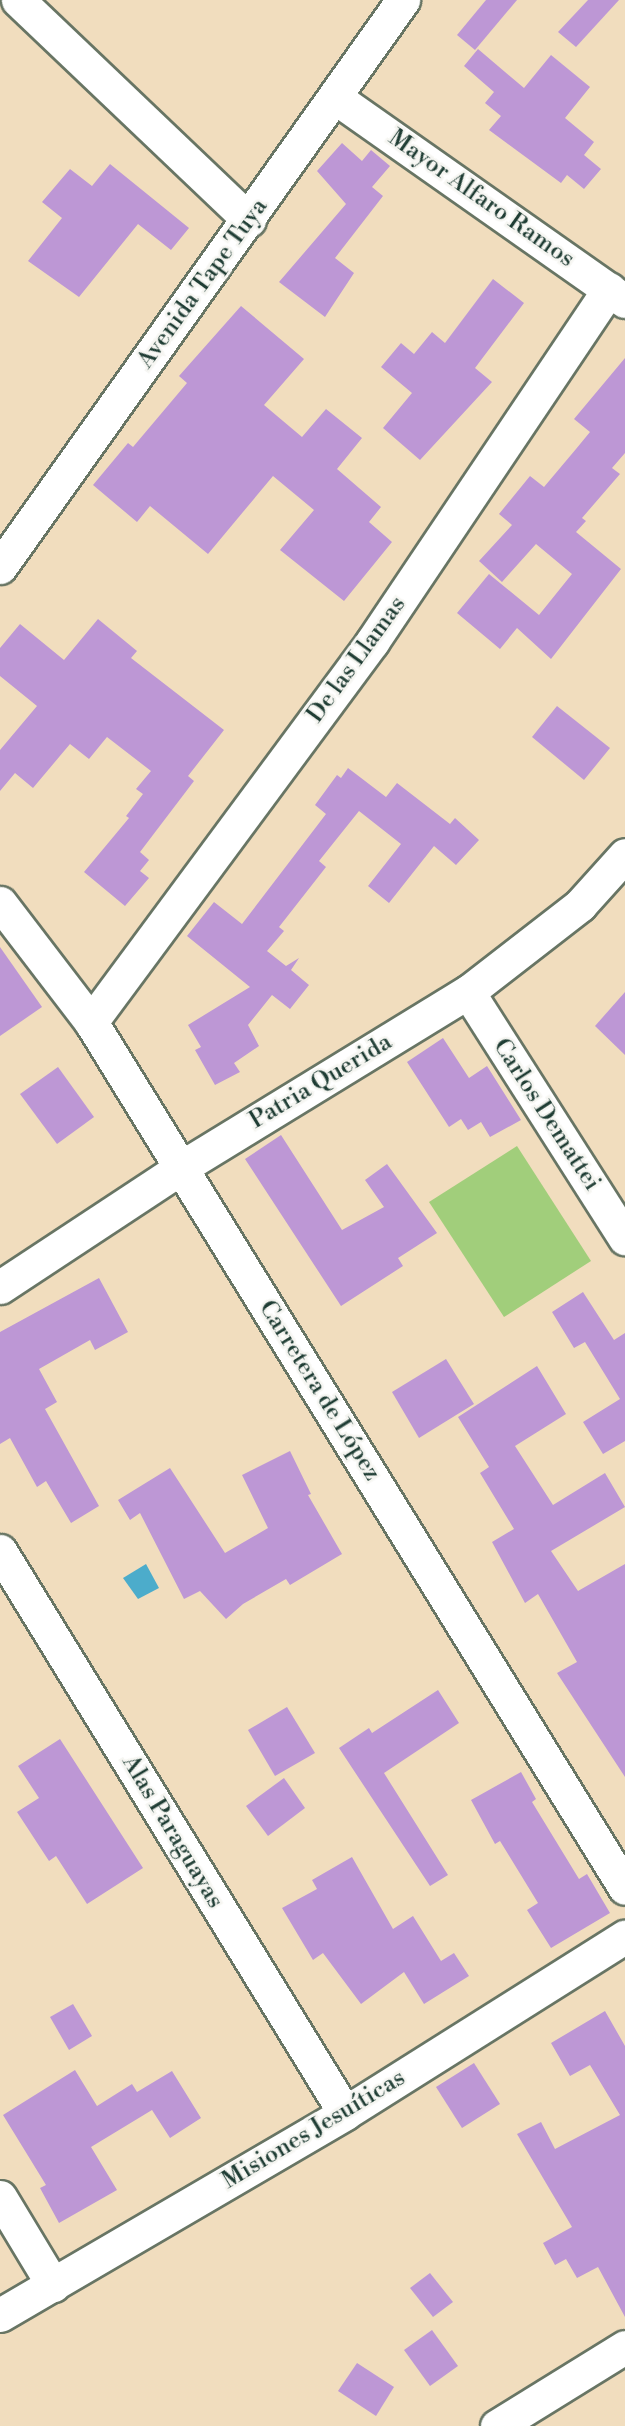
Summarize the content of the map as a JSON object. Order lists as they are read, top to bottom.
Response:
{
  "streets": {
    "street": [
      "Mayor Alfaro Ramos",
      "Avenida Tape Tuya",
      "De las Llamas",
      "Patria Querida",
      "Carlos Demattei",
      "Carretera de López",
      "Alas Paraguayas",
      "Misiones Jesuíticas"
    ]
  },
  "crossings": [
    ["Mayor Alfaro Ramos", "Avenida Tape Tuya"],
    ["Mayor Alfaro Ramos", "De las Llamas"],
    ["De las Llamas", "Carretera de López"],
    ["Patria Querida", "Carlos Demattei"],
    ["Patria Querida", "Carretera de López"],
    ["Alas Paraguayas", "Misiones Jesuíticas"]
  ]
}
